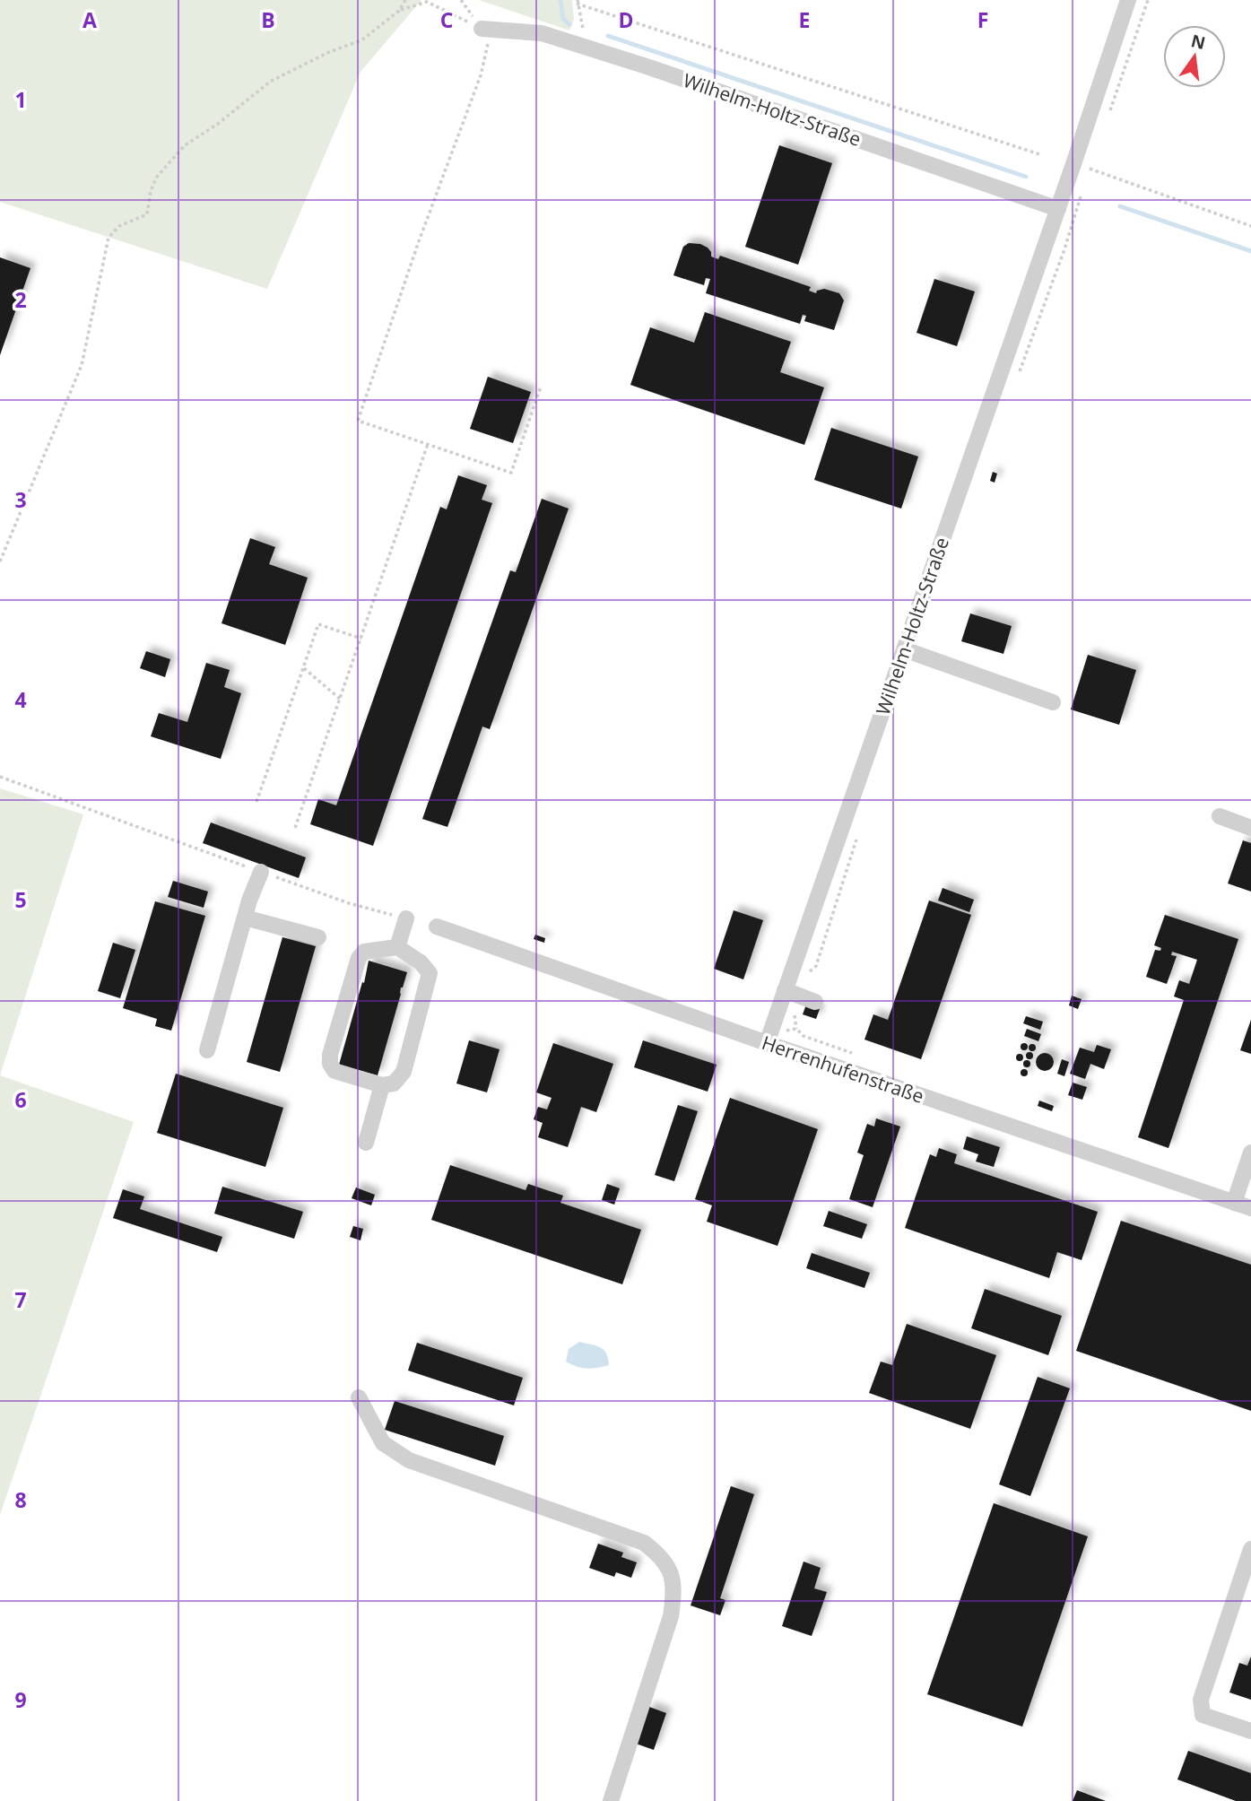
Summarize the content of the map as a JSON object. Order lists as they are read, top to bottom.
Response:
{
  "streets": {
    "street": ["Wilhelm-Holtz-Straße", "Herrenhufenstraße"]
  },
  "crossings": [
    ["Wilhelm-Holtz-Straße", "Herrenhufenstraße"]
  ],
  "north": "top",
  "grid": {
    "columns": [
      "A",
      "B",
      "C",
      "D",
      "E",
      "F"
    ],
    "rows": [
      "1",
      "2",
      "3",
      "4",
      "5",
      "6",
      "7",
      "8",
      "9"
    ]
  }
}
